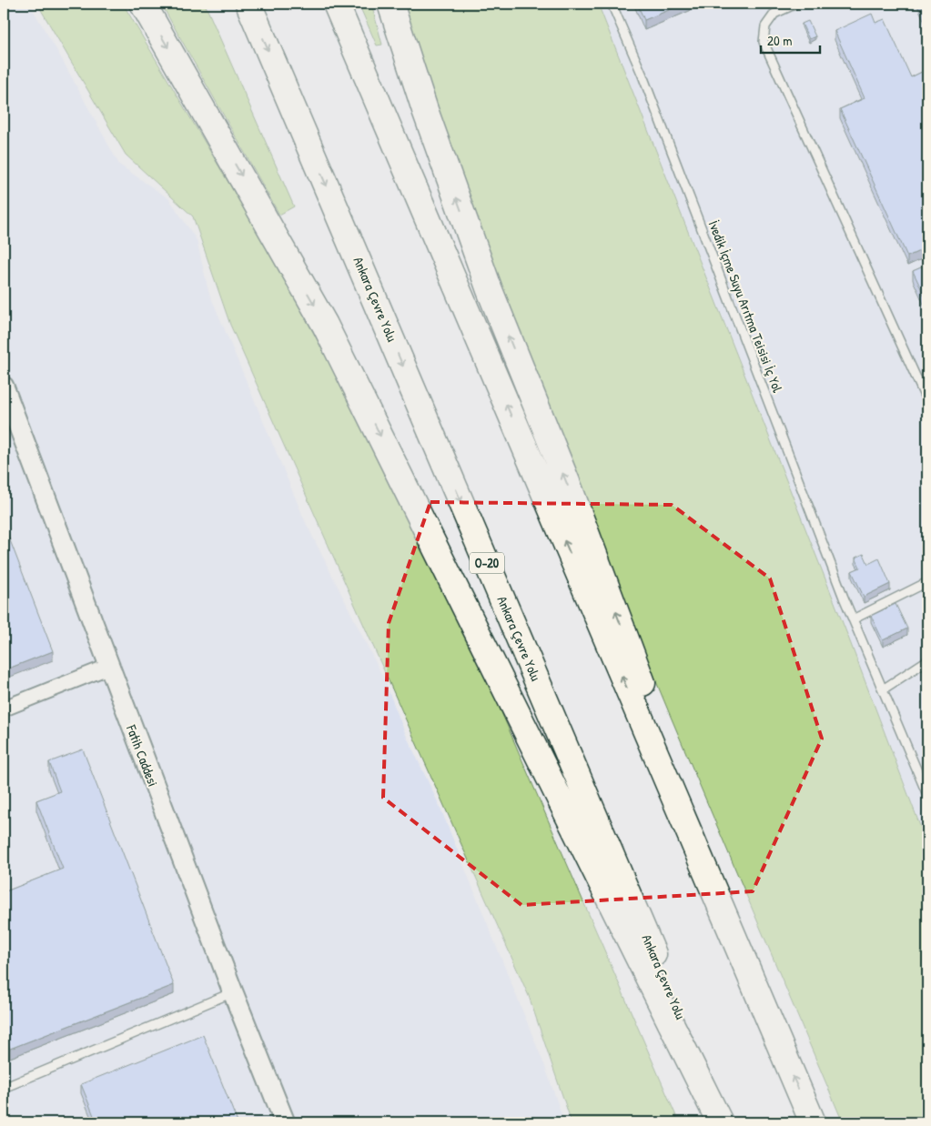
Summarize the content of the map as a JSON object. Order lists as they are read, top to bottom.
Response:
{
  "streets": {
    "highway": ["Ankara Çevre Yolu", "O-20"],
    "street": ["Fatih Caddesi"],
    "lane": ["İvedik İçme Suyu Arıtma Teisisi İç Yol"]
  },
  "scale_bar": "20 m"
}
